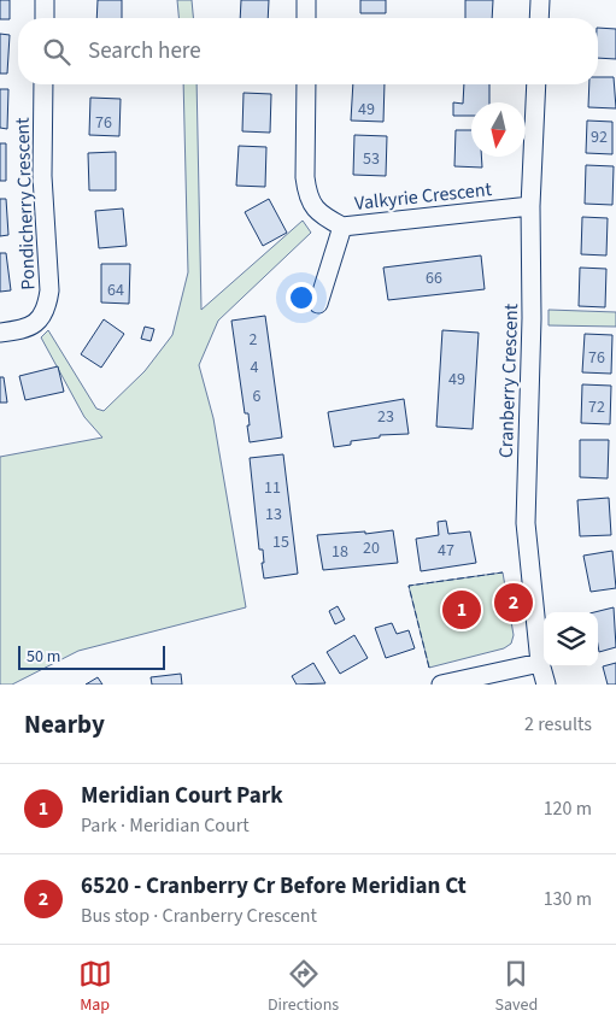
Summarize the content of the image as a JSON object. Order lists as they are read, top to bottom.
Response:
{
  "streets": {
    "street": ["Valkyrie Crescent", "Pondicherry Crescent", "Cranberry Crescent"]
  },
  "crossings": [
    ["Valkyrie Crescent", "Cranberry Crescent"]
  ],
  "house_numbers": [
    "49",
    "76",
    "92",
    "53",
    "66",
    "64",
    "2",
    "76",
    "4",
    "49",
    "6",
    "72",
    "23",
    "11",
    "13",
    "15",
    "20",
    "47",
    "18"
  ],
  "scale_bar": "50 m",
  "north": "bottom",
  "page": {
    "search": "Search here",
    "pins": ["2", "1"],
    "scale": "50 m",
    "heading": ["Nearby", "2 results"],
    "list": [
      {
        "mark": "1",
        "name": "Meridian Court Park",
        "note": "Park · Meridian Court",
        "value": "120 m"
      },
      {
        "mark": "2",
        "name": "6520 - Cranberry Cr Before Meridian Ct",
        "note": "Bus stop · Cranberry Crescent",
        "value": "130 m"
      }
    ],
    "nav": ["Map", "Directions", "Saved"]
  }
}
